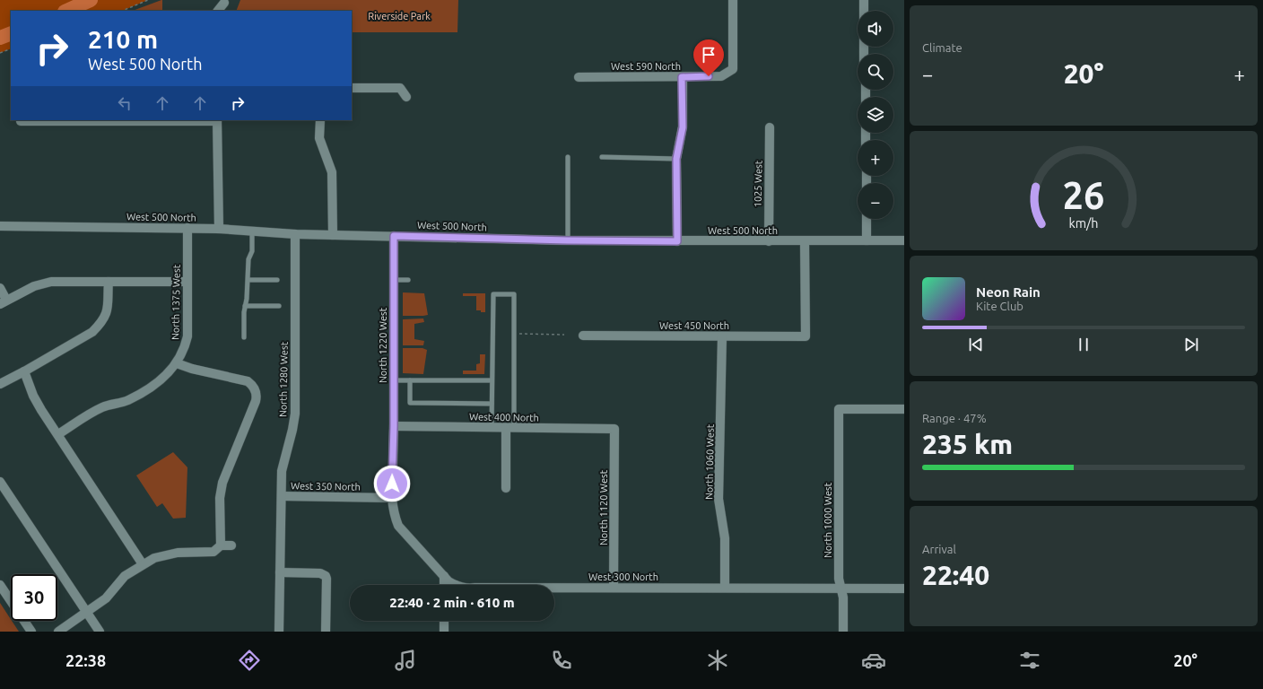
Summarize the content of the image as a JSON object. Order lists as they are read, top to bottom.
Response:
{
  "streets": {
    "street": [
      "West 590 North",
      "1025 West",
      "West 500 North",
      "North 1375 West",
      "West 450 North",
      "North 1220 West",
      "North 1280 West",
      "West 400 North",
      "North 1060 West",
      "West 350 North",
      "North 1120 West",
      "North 1000 West",
      "West 300 North"
    ]
  },
  "crossings": [
    ["1025 West", "West 500 North"],
    ["West 500 North", "North 1375 West"],
    ["West 500 North", "West 450 North"],
    ["West 500 North", "North 1220 West"],
    ["West 500 North", "North 1280 West"],
    ["West 450 North", "North 1060 West"],
    ["North 1220 West", "West 400 North"],
    ["North 1220 West", "West 350 North"],
    ["North 1220 West", "West 300 North"],
    ["North 1280 West", "West 350 North"],
    ["West 400 North", "North 1120 West"],
    ["North 1060 West", "West 300 North"],
    ["West 350 North", "West 300 North"],
    ["North 1120 West", "West 300 North"],
    ["North 1000 West", "West 300 North"]
  ],
  "parks": ["Riverside Park"],
  "page": {
    "tile": [
      "Climate",
      ["Range · 47%", "235 km"],
      ["Arrival", "22:40"]
    ],
    "map_buttons": ["+", "−"],
    "turn": ["210 m", "West 500 North"],
    "heat": ["−", "20°", "+"],
    "song": ["Neon Rain", "Kite Club"],
    "limit": "30",
    "trip": "22:40 · 2 min · 610 m",
    "tabs": ["22:38", "20°"],
    "gauge": ["26", "km/h"]
  }
}
